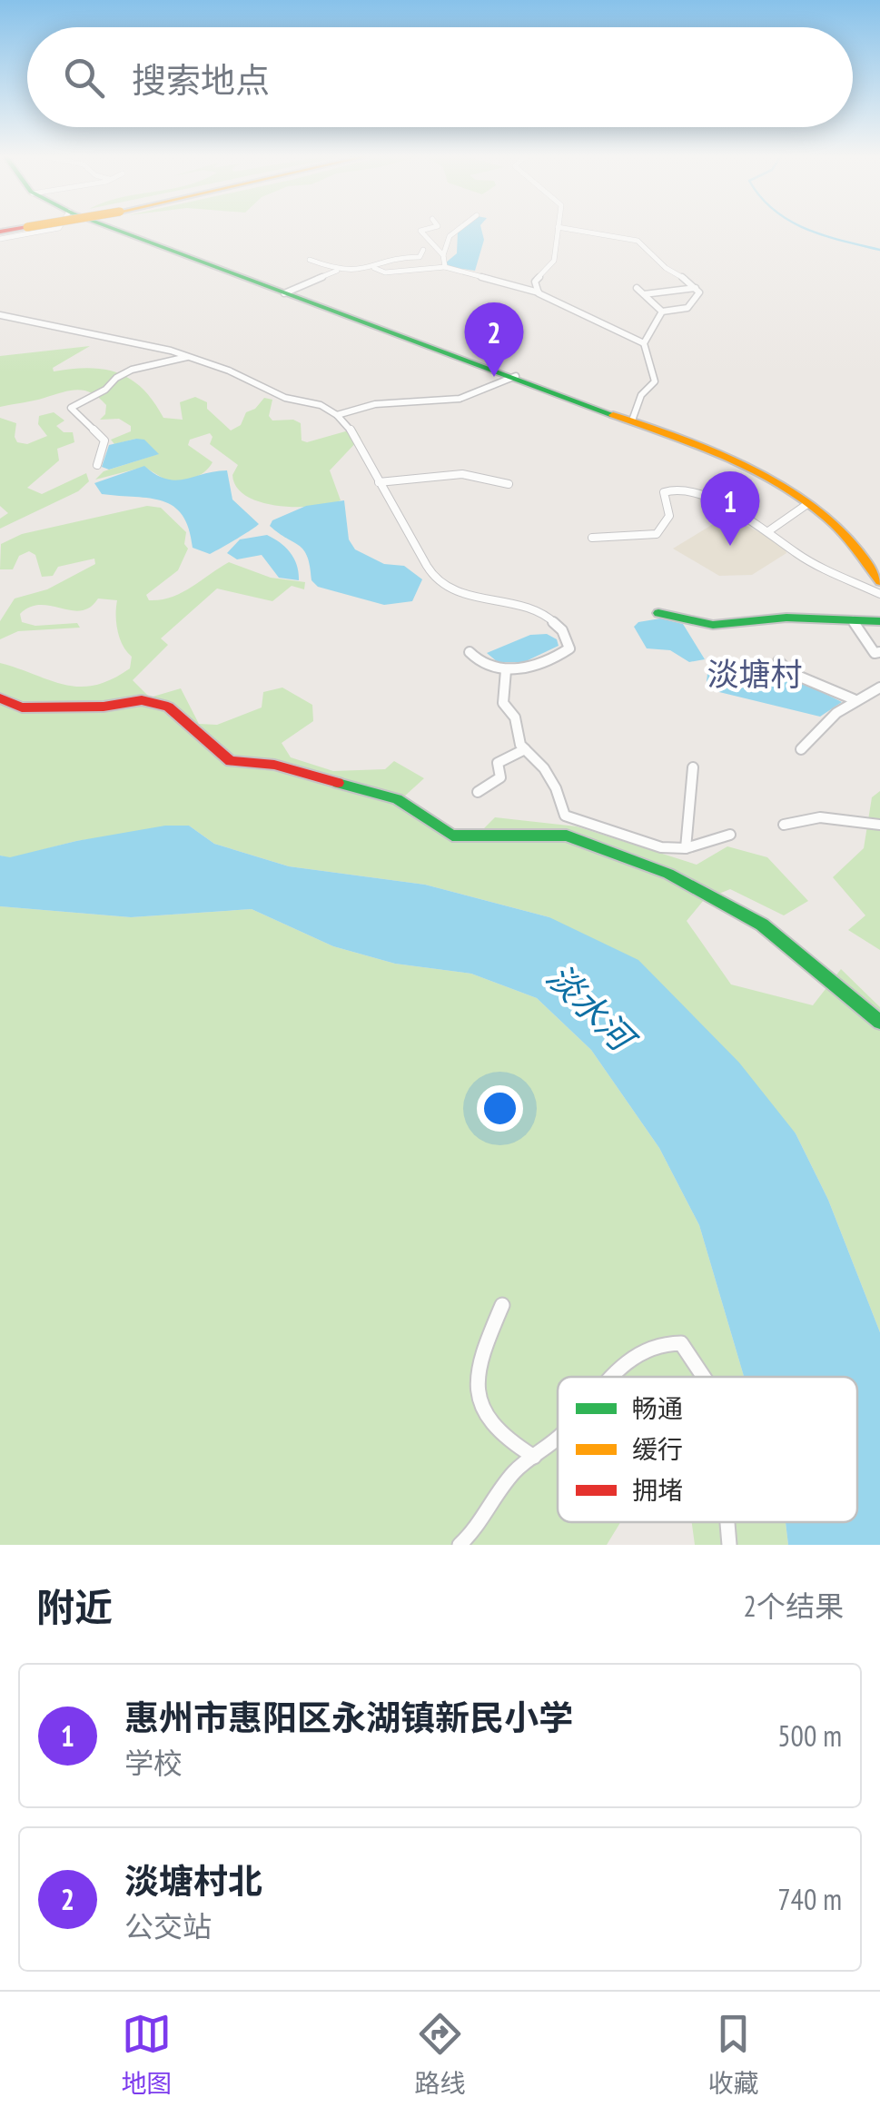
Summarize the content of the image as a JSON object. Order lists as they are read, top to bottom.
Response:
{
  "districts": ["淡塘村"],
  "water": ["淡水河"],
  "legend": ["畅通", "缓行", "拥堵"],
  "page": {
    "search": "搜索地点",
    "pins": ["2", "1"],
    "heading": ["附近", "2个结果"],
    "list": [
      {
        "mark": "1",
        "name": "惠州市惠阳区永湖镇新民小学",
        "note": "学校",
        "value": "500 m"
      },
      {
        "mark": "2",
        "name": "淡塘村北",
        "note": "公交站",
        "value": "740 m"
      }
    ],
    "nav": ["地图", "路线", "收藏"]
  }
}
